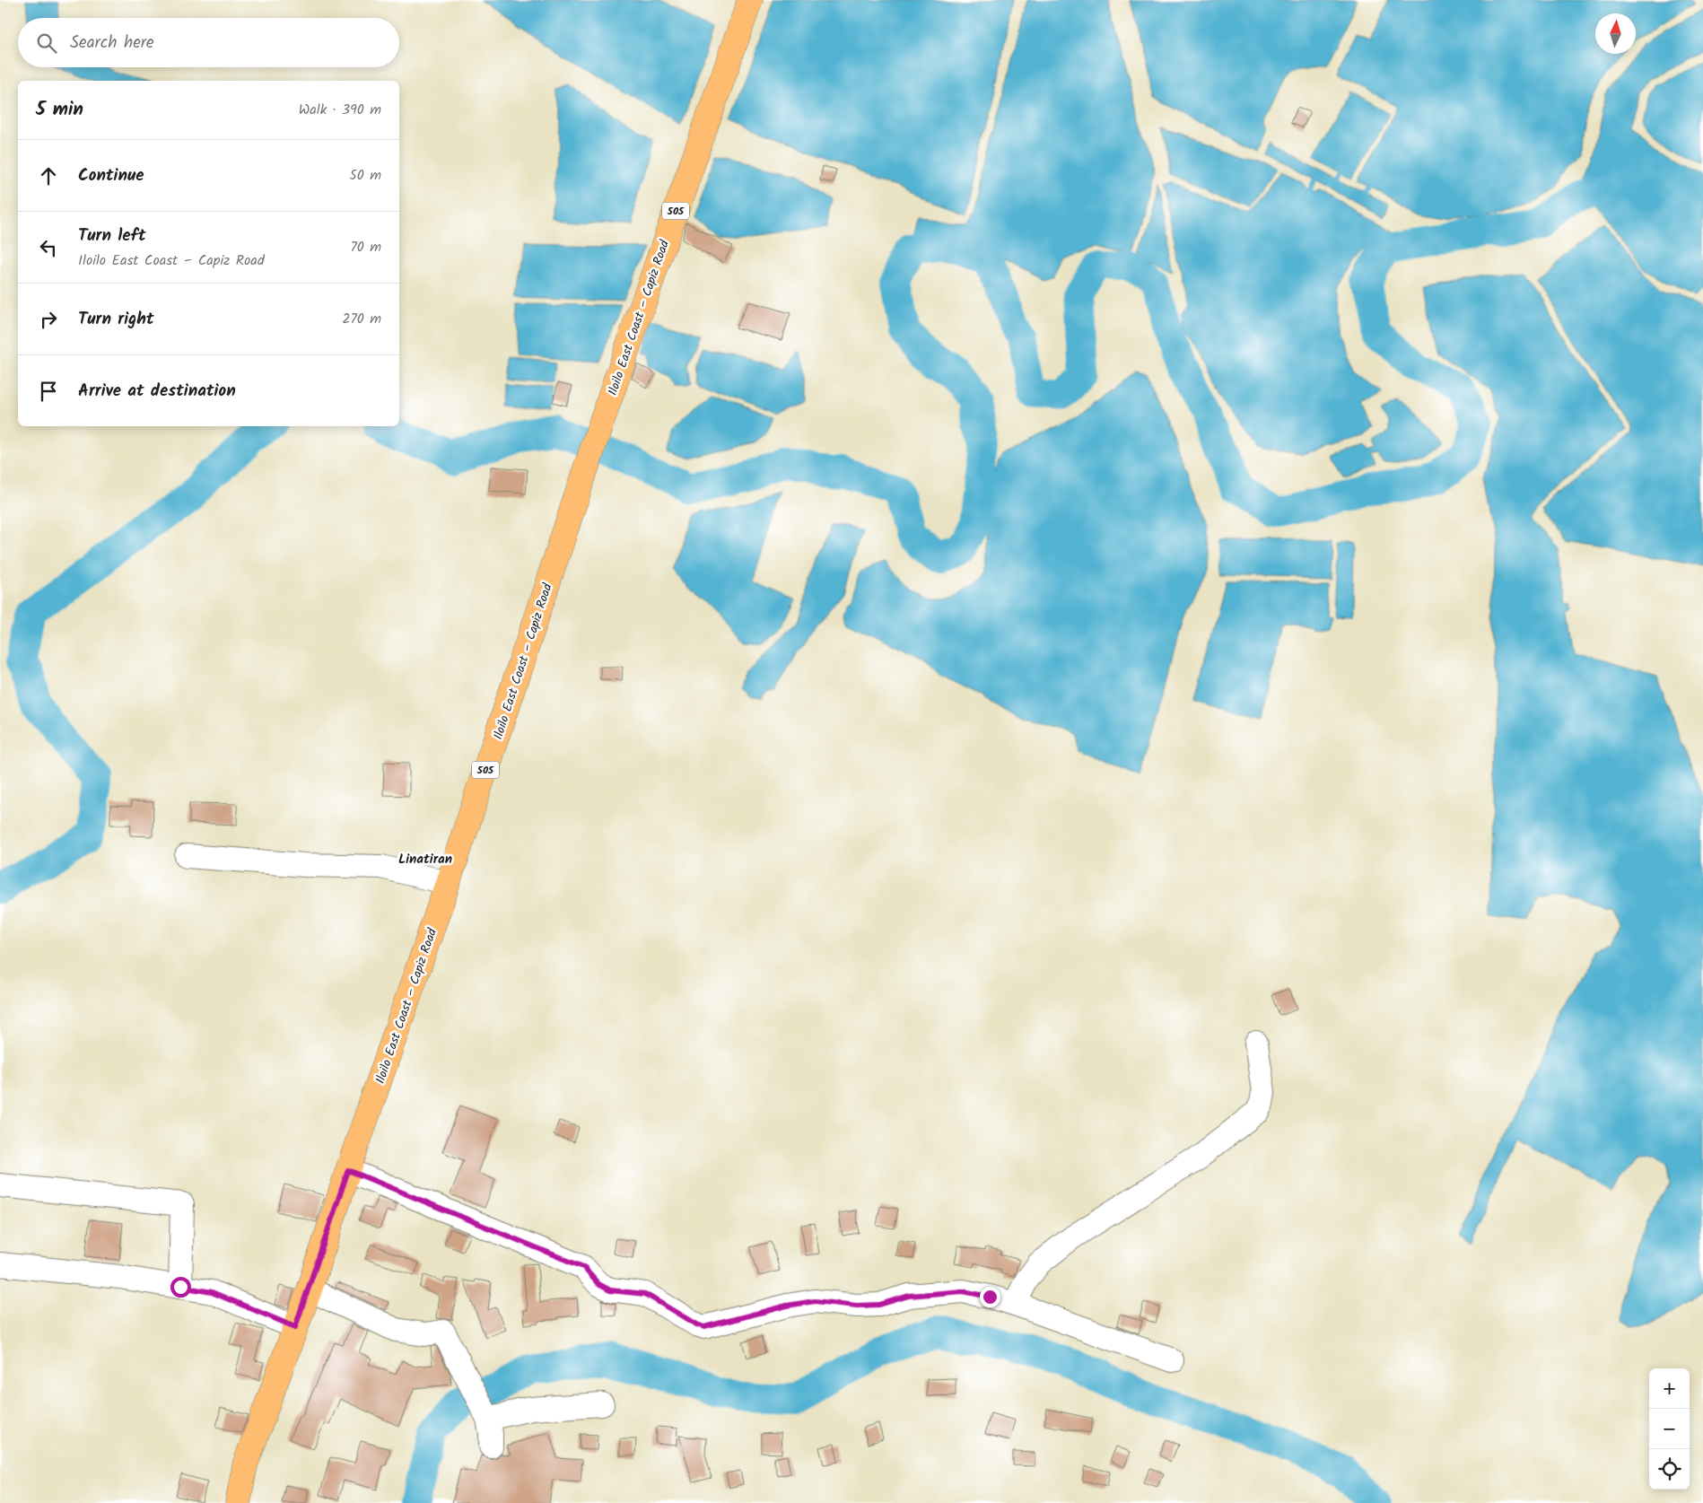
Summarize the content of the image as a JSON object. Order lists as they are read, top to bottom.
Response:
{
  "streets": {
    "main road": ["505", "Iloilo East Coast – Capiz Road"]
  },
  "districts": ["Linatiran"],
  "north": "top",
  "page": {
    "search": "Search here",
    "heading": ["5 min", "Walk · 390 m"],
    "list": [
      ["Continue", "50 m"],
      ["Turn left", "Iloilo East Coast – Capiz Road", "70 m"],
      ["Turn right", "270 m"],
      "Arrive at destination"
    ],
    "map_buttons": ["+", "−"]
  }
}
